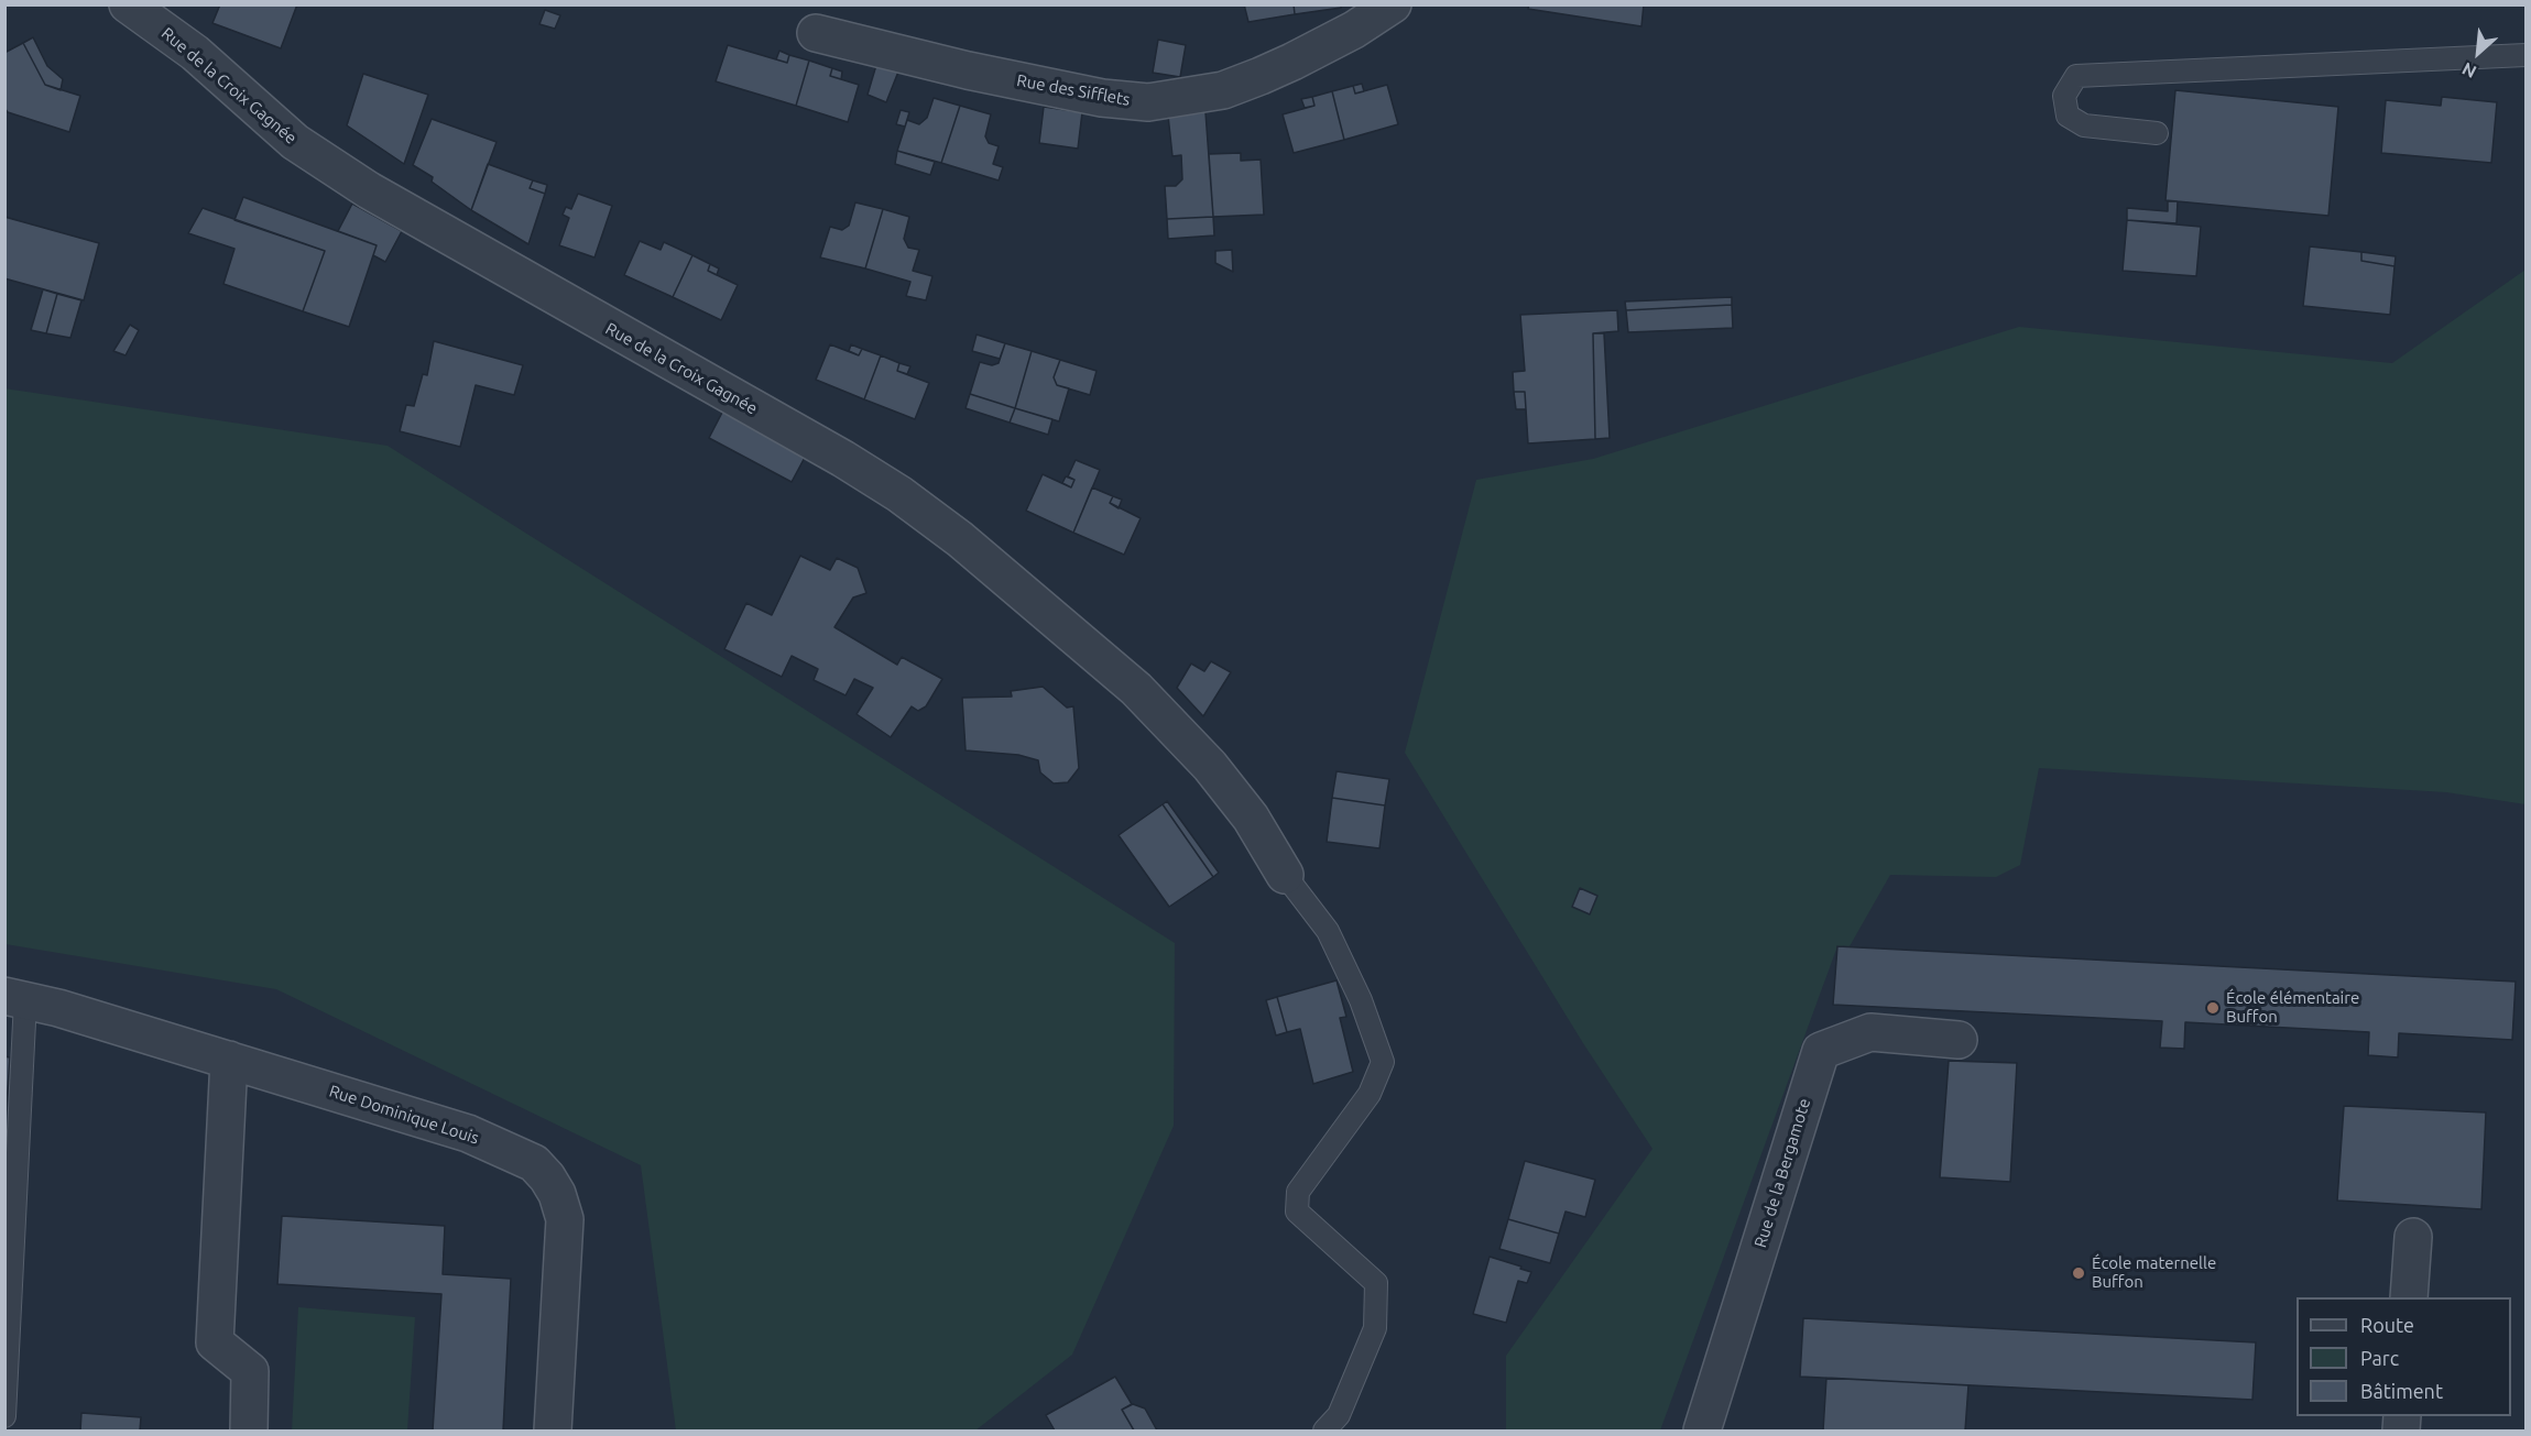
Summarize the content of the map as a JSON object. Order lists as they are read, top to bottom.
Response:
{
  "streets": {
    "street": [
      "Rue de la Croix Gagnée",
      "Rue des Sifflets",
      "Rue Dominique Louis",
      "Rue de la Bergamote"
    ]
  },
  "places": ["École élémentaire Buffon", "École maternelle Buffon"],
  "legend": ["Route", "Parc", "Bâtiment"],
  "north": "bottom left"
}
